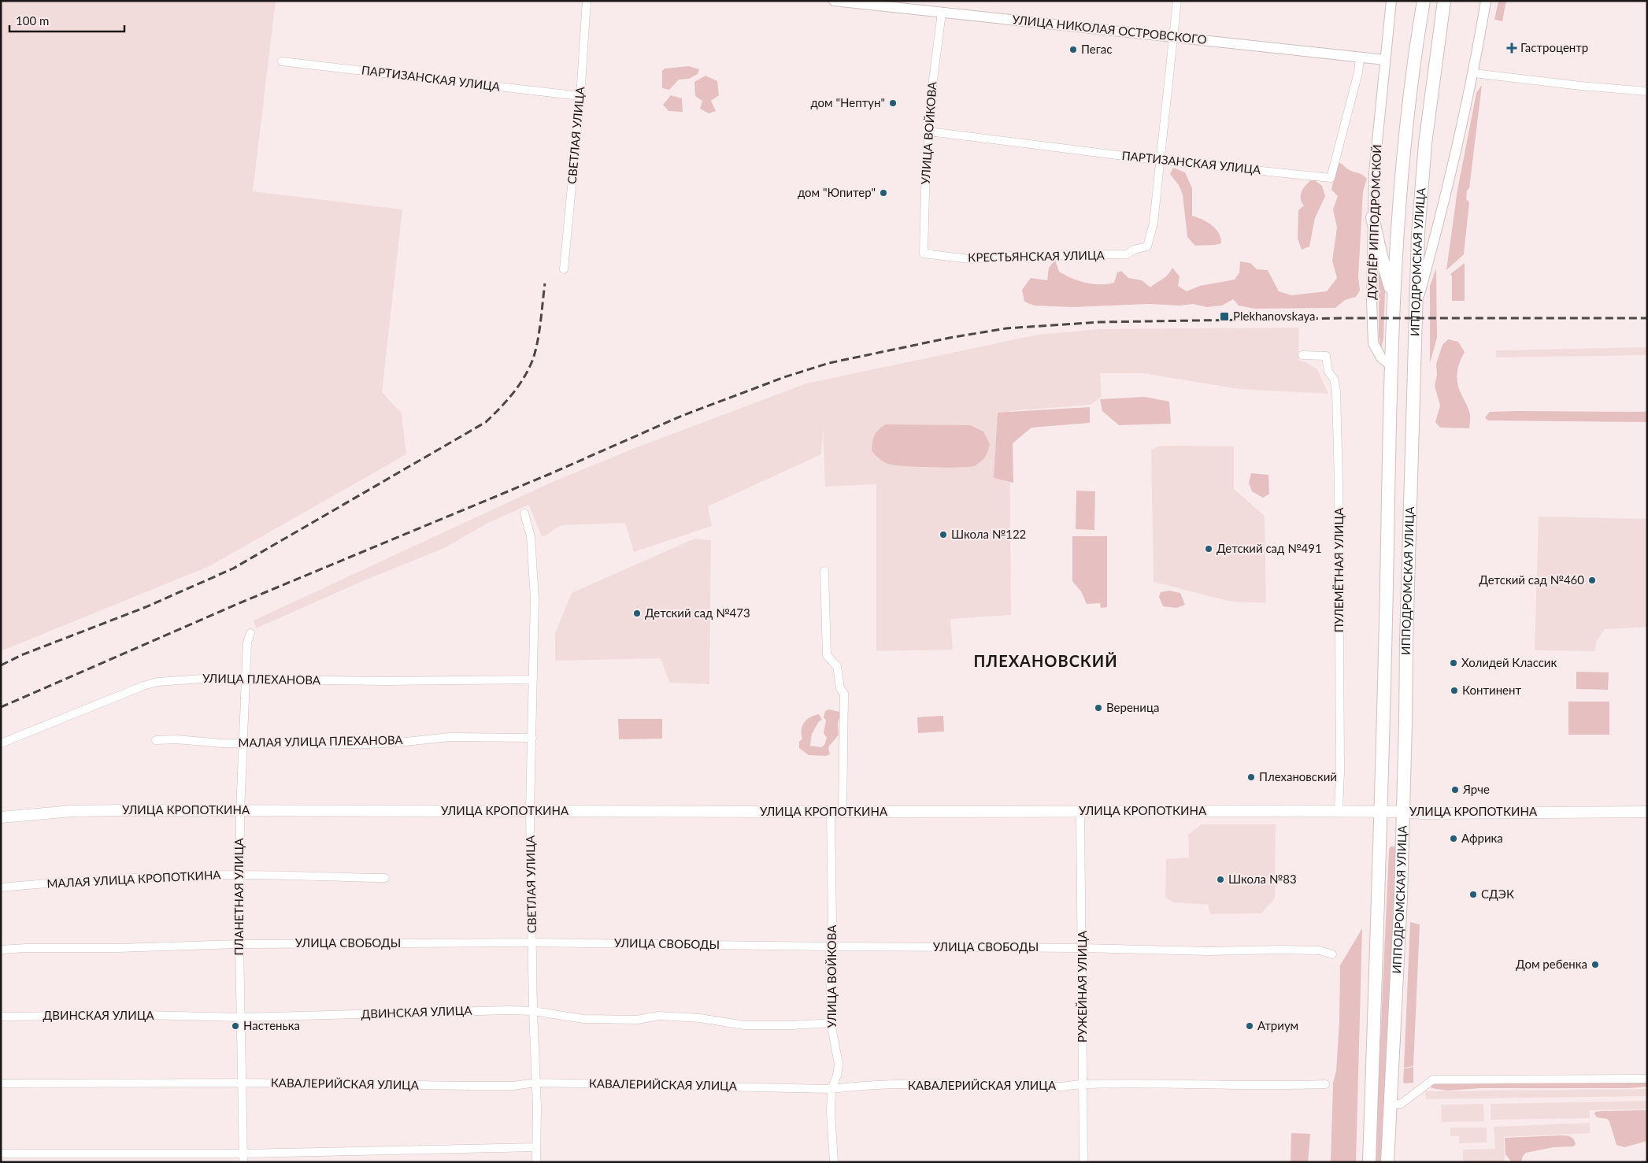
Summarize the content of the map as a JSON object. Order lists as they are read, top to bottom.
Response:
{
  "streets": {
    "highway": ["ИППОДРОМСКАЯ УЛИЦА"],
    "main road": ["УЛИЦА КРОПОТКИНА"],
    "street": [
      "УЛИЦА НИКОЛАЯ ОСТРОВСКОГО",
      "ПАРТИЗАНСКАЯ УЛИЦА",
      "УЛИЦА ВОЙКОВА",
      "СВЕТЛАЯ УЛИЦА",
      "ДУБЛЁР ИППОДРОМСКОЙ",
      "КРЕСТЬЯНСКАЯ УЛИЦА",
      "ПУЛЕМЁТНАЯ УЛИЦА",
      "УЛИЦА ПЛЕХАНОВА",
      "МАЛАЯ УЛИЦА ПЛЕХАНОВА",
      "МАЛАЯ УЛИЦА КРОПОТКИНА",
      "ПЛАНЕТНАЯ УЛИЦА",
      "УЛИЦА СВОБОДЫ",
      "РУЖЕЙНАЯ УЛИЦА",
      "ДВИНСКАЯ УЛИЦА",
      "КАВАЛЕРИЙСКАЯ УЛИЦА"
    ]
  },
  "crossings": [
    ["УЛИЦА НИКОЛАЯ ОСТРОВСКОГО", "ПАРТИЗАНСКАЯ УЛИЦА"],
    ["УЛИЦА НИКОЛАЯ ОСТРОВСКОГО", "УЛИЦА ВОЙКОВА"],
    ["УЛИЦА НИКОЛАЯ ОСТРОВСКОГО", "ДУБЛЁР ИППОДРОМСКОЙ"],
    ["ПАРТИЗАНСКАЯ УЛИЦА", "УЛИЦА ВОЙКОВА"],
    ["ПАРТИЗАНСКАЯ УЛИЦА", "СВЕТЛАЯ УЛИЦА"],
    ["ПАРТИЗАНСКАЯ УЛИЦА", "КРЕСТЬЯНСКАЯ УЛИЦА"],
    ["УЛИЦА ВОЙКОВА", "КРЕСТЬЯНСКАЯ УЛИЦА"],
    ["УЛИЦА ВОЙКОВА", "УЛИЦА КРОПОТКИНА"],
    ["УЛИЦА ВОЙКОВА", "УЛИЦА СВОБОДЫ"],
    ["УЛИЦА ВОЙКОВА", "ДВИНСКАЯ УЛИЦА"],
    ["УЛИЦА ВОЙКОВА", "КАВАЛЕРИЙСКАЯ УЛИЦА"],
    ["СВЕТЛАЯ УЛИЦА", "УЛИЦА ПЛЕХАНОВА"],
    ["СВЕТЛАЯ УЛИЦА", "МАЛАЯ УЛИЦА ПЛЕХАНОВА"],
    ["СВЕТЛАЯ УЛИЦА", "УЛИЦА КРОПОТКИНА"],
    ["СВЕТЛАЯ УЛИЦА", "УЛИЦА СВОБОДЫ"],
    ["СВЕТЛАЯ УЛИЦА", "ДВИНСКАЯ УЛИЦА"],
    ["СВЕТЛАЯ УЛИЦА", "КАВАЛЕРИЙСКАЯ УЛИЦА"],
    ["ДУБЛЁР ИППОДРОМСКОЙ", "ИППОДРОМСКАЯ УЛИЦА"],
    ["ИППОДРОМСКАЯ УЛИЦА", "УЛИЦА КРОПОТКИНА"],
    ["ПУЛЕМЁТНАЯ УЛИЦА", "УЛИЦА КРОПОТКИНА"],
    ["УЛИЦА ПЛЕХАНОВА", "ПЛАНЕТНАЯ УЛИЦА"],
    ["МАЛАЯ УЛИЦА ПЛЕХАНОВА", "ПЛАНЕТНАЯ УЛИЦА"],
    ["УЛИЦА КРОПОТКИНА", "ПЛАНЕТНАЯ УЛИЦА"],
    ["УЛИЦА КРОПОТКИНА", "РУЖЕЙНАЯ УЛИЦА"],
    ["МАЛАЯ УЛИЦА КРОПОТКИНА", "ПЛАНЕТНАЯ УЛИЦА"],
    ["ПЛАНЕТНАЯ УЛИЦА", "УЛИЦА СВОБОДЫ"],
    ["ПЛАНЕТНАЯ УЛИЦА", "ДВИНСКАЯ УЛИЦА"],
    ["ПЛАНЕТНАЯ УЛИЦА", "КАВАЛЕРИЙСКАЯ УЛИЦА"],
    ["УЛИЦА СВОБОДЫ", "РУЖЕЙНАЯ УЛИЦА"],
    ["РУЖЕЙНАЯ УЛИЦА", "КАВАЛЕРИЙСКАЯ УЛИЦА"]
  ],
  "districts": ["ПЛЕХАНОВСКИЙ"],
  "places": {
    "health": ["Гастроцентр"],
    "other": [
      "Пегас",
      "дом \"Нептун\"",
      "дом \"Юпитер\"",
      "Школа №122",
      "Детский сад №491",
      "Детский сад №460",
      "Детский сад №473",
      "Холидей Классик",
      "Континент",
      "Вереница",
      "Плехановский",
      "Ярче",
      "Африка",
      "Школа №83",
      "СДЭК",
      "Дом ребенка",
      "Настенька",
      "Атриум"
    ],
    "transit": ["Plekhanovskaya"]
  },
  "scale_bar": "100 m"
}
